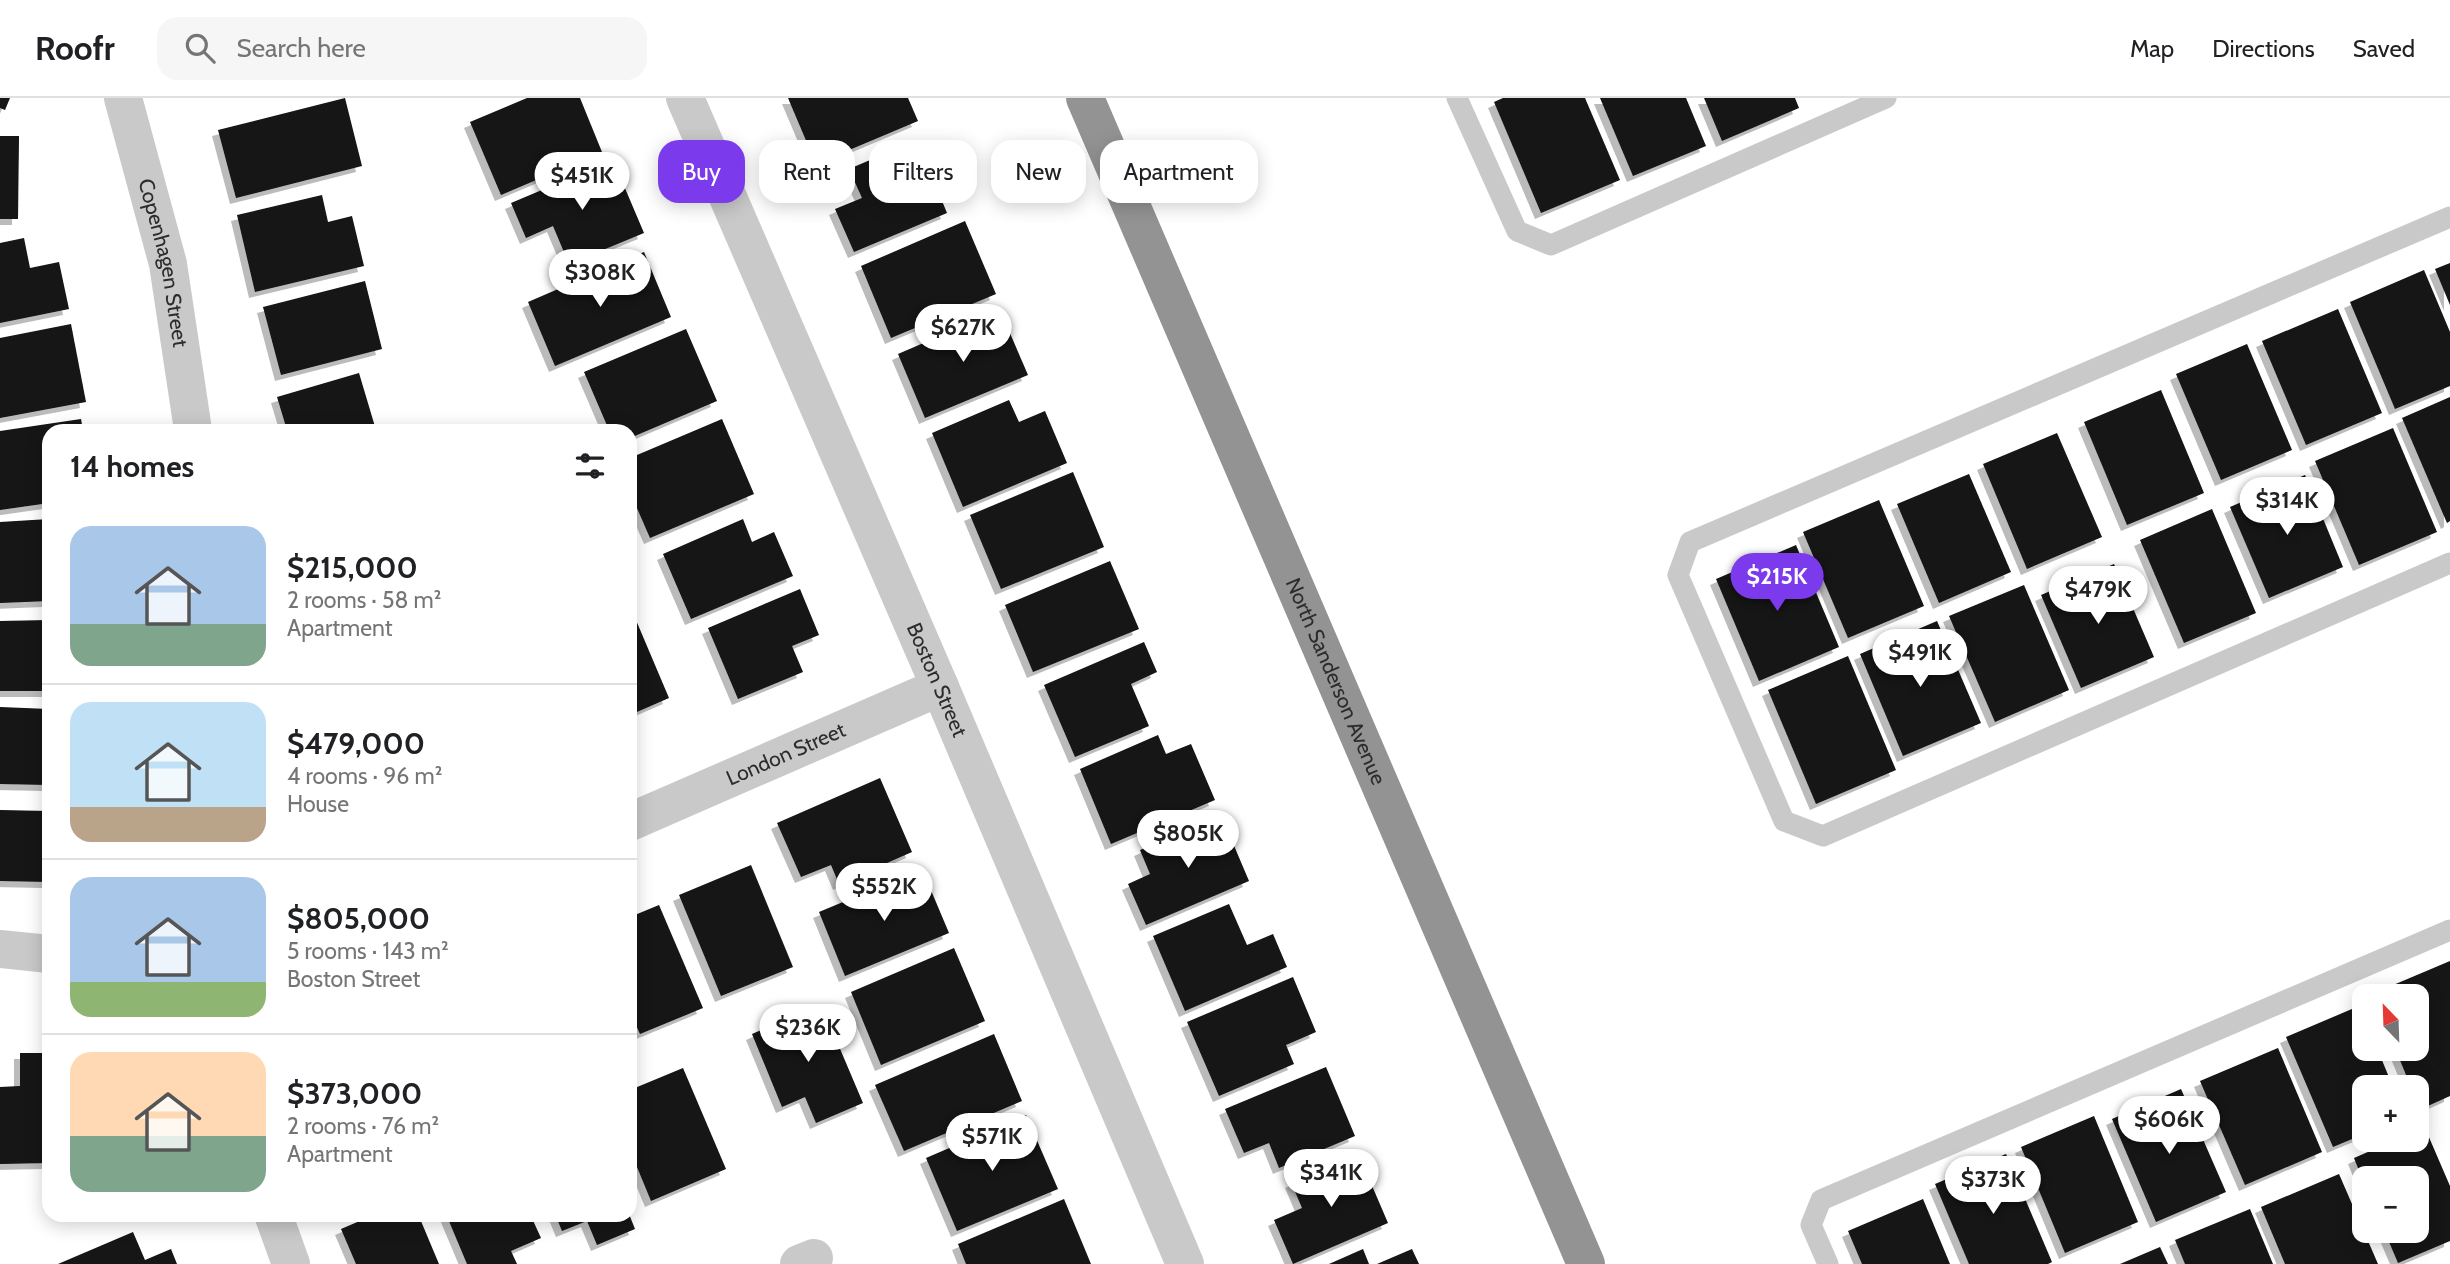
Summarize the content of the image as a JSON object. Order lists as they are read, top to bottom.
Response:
{
  "streets": {
    "highway": ["North Sanderson Avenue"],
    "street": ["Copenhagen Street", "Boston Street", "London Street"]
  },
  "crossings": [
    ["Boston Street", "London Street"]
  ],
  "north": "top left",
  "page": {
    "header": "Roofr",
    "search": "Search here",
    "nav": ["Map", "Directions", "Saved"],
    "chip": [
      "Buy",
      "Rent",
      "Filters",
      "New",
      "Apartment"
    ],
    "price": [
      "$451K",
      "$308K",
      "$627K",
      "$314K",
      "$215K",
      "$479K",
      "$491K",
      "$805K",
      "$552K",
      "$236K",
      "$606K",
      "$571K",
      "$341K",
      "$373K"
    ],
    "heading": "14 homes",
    "list": [
      {
        "name": "$215,000",
        "note": "2 rooms · 58 m² · Apartment"
      },
      {
        "name": "$479,000",
        "note": "4 rooms · 96 m² · House"
      },
      {
        "name": "$805,000",
        "note": "5 rooms · 143 m² · Boston Street"
      },
      {
        "name": "$373,000",
        "note": "2 rooms · 76 m² · Apartment"
      }
    ],
    "map_buttons": ["+", "−"]
  }
}
